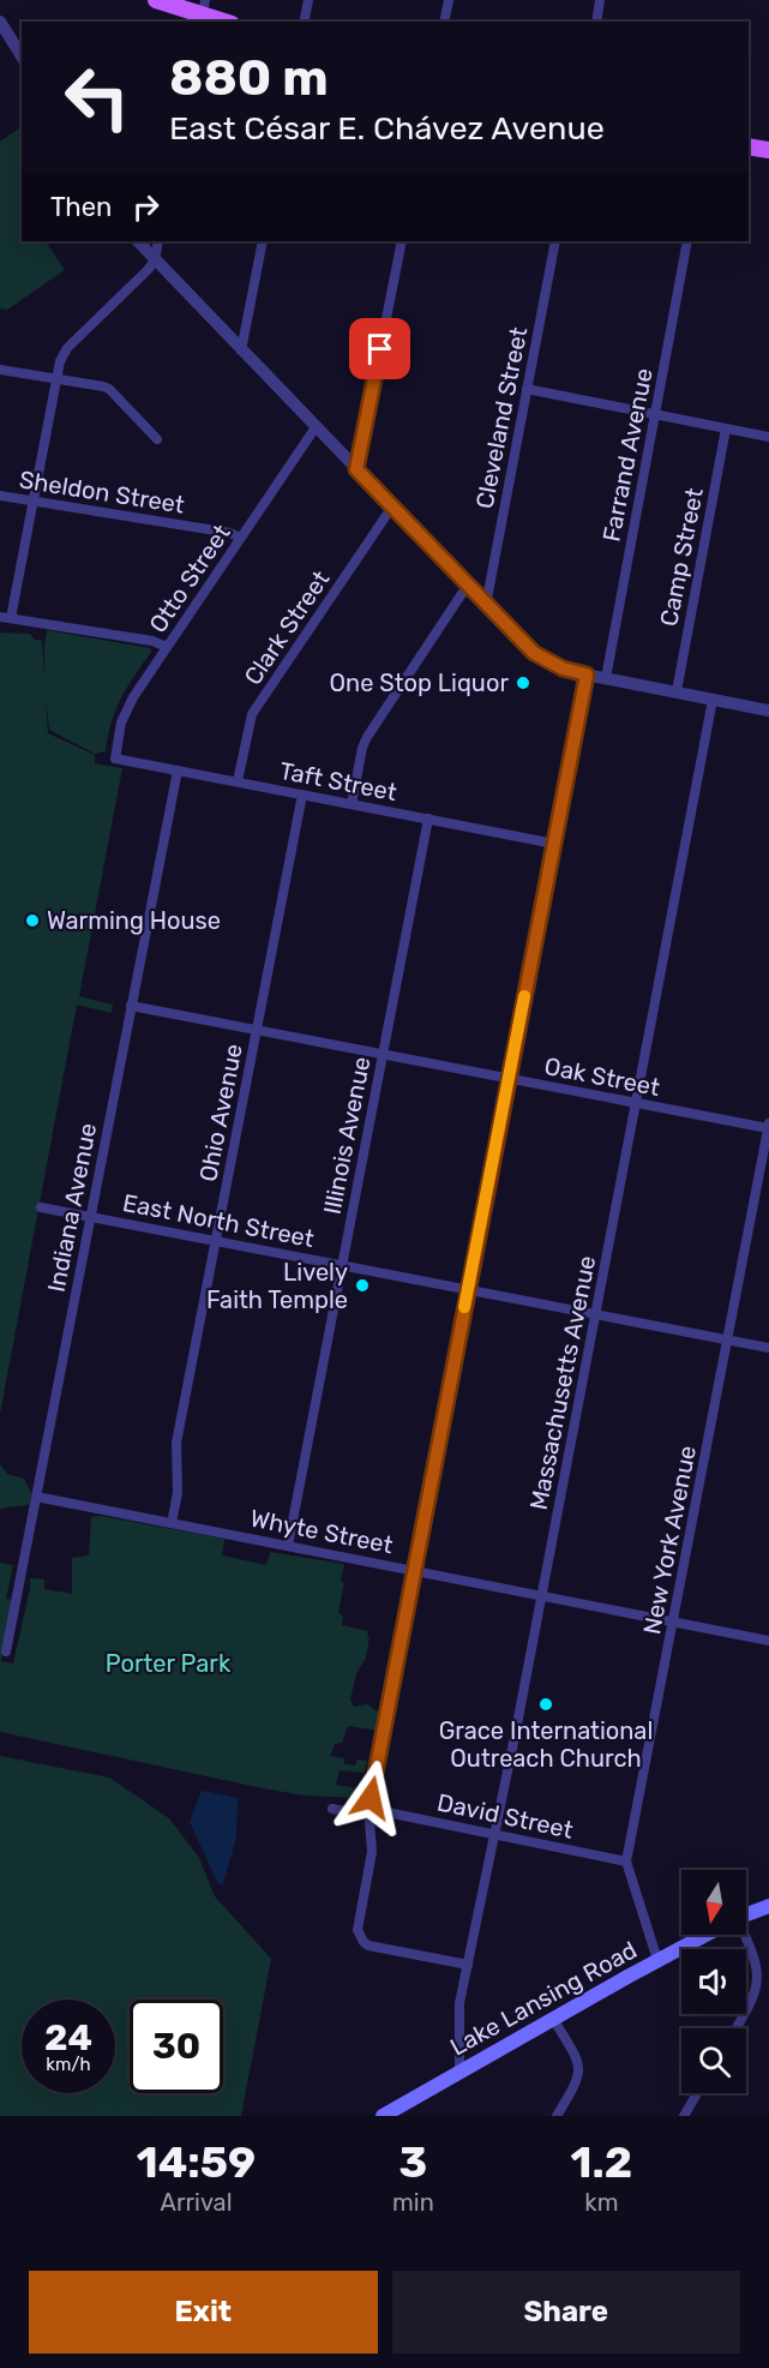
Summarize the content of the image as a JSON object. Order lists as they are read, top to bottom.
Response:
{
  "streets": {
    "main road": ["Lake Lansing Road"],
    "street": [
      "Cleveland Street",
      "Farrand Avenue",
      "Sheldon Street",
      "Camp Street",
      "Otto Street",
      "Clark Street",
      "Taft Street",
      "Oak Street",
      "Ohio Avenue",
      "Illinois Avenue",
      "Indiana Avenue",
      "East North Street",
      "Massachusetts Avenue",
      "Whyte Street",
      "New York Avenue",
      "David Street"
    ]
  },
  "crossings": [
    ["Sheldon Street", "Otto Street"],
    ["Otto Street", "Taft Street"],
    ["Clark Street", "Taft Street"],
    ["Taft Street", "Ohio Avenue"],
    ["Taft Street", "Illinois Avenue"],
    ["Taft Street", "Indiana Avenue"],
    ["Oak Street", "Ohio Avenue"],
    ["Oak Street", "Illinois Avenue"],
    ["Oak Street", "Indiana Avenue"],
    ["Oak Street", "Massachusetts Avenue"],
    ["Oak Street", "New York Avenue"],
    ["Ohio Avenue", "East North Street"],
    ["Ohio Avenue", "Whyte Street"],
    ["Illinois Avenue", "East North Street"],
    ["Illinois Avenue", "Whyte Street"],
    ["Indiana Avenue", "East North Street"],
    ["Indiana Avenue", "Whyte Street"],
    ["East North Street", "Massachusetts Avenue"],
    ["East North Street", "New York Avenue"],
    ["Massachusetts Avenue", "Whyte Street"],
    ["Massachusetts Avenue", "David Street"],
    ["Massachusetts Avenue", "Lake Lansing Road"],
    ["Whyte Street", "New York Avenue"],
    ["New York Avenue", "David Street"],
    ["New York Avenue", "Lake Lansing Road"]
  ],
  "parks": ["Porter Park"],
  "places": [
    "One Stop Liquor",
    "Warming House",
    "Lively Faith Temple",
    "Grace International Outreach Church"
  ],
  "north": "bottom",
  "page": {
    "turn": ["880 m", "East César E. Chávez Avenue"],
    "then": "Then",
    "speed": "24 km/h",
    "limit": "30",
    "eta": [
      "14:59",
      "Arrival",
      "3",
      "min",
      "1.2",
      "km"
    ],
    "buttons": ["Exit", "Share"]
  }
}
